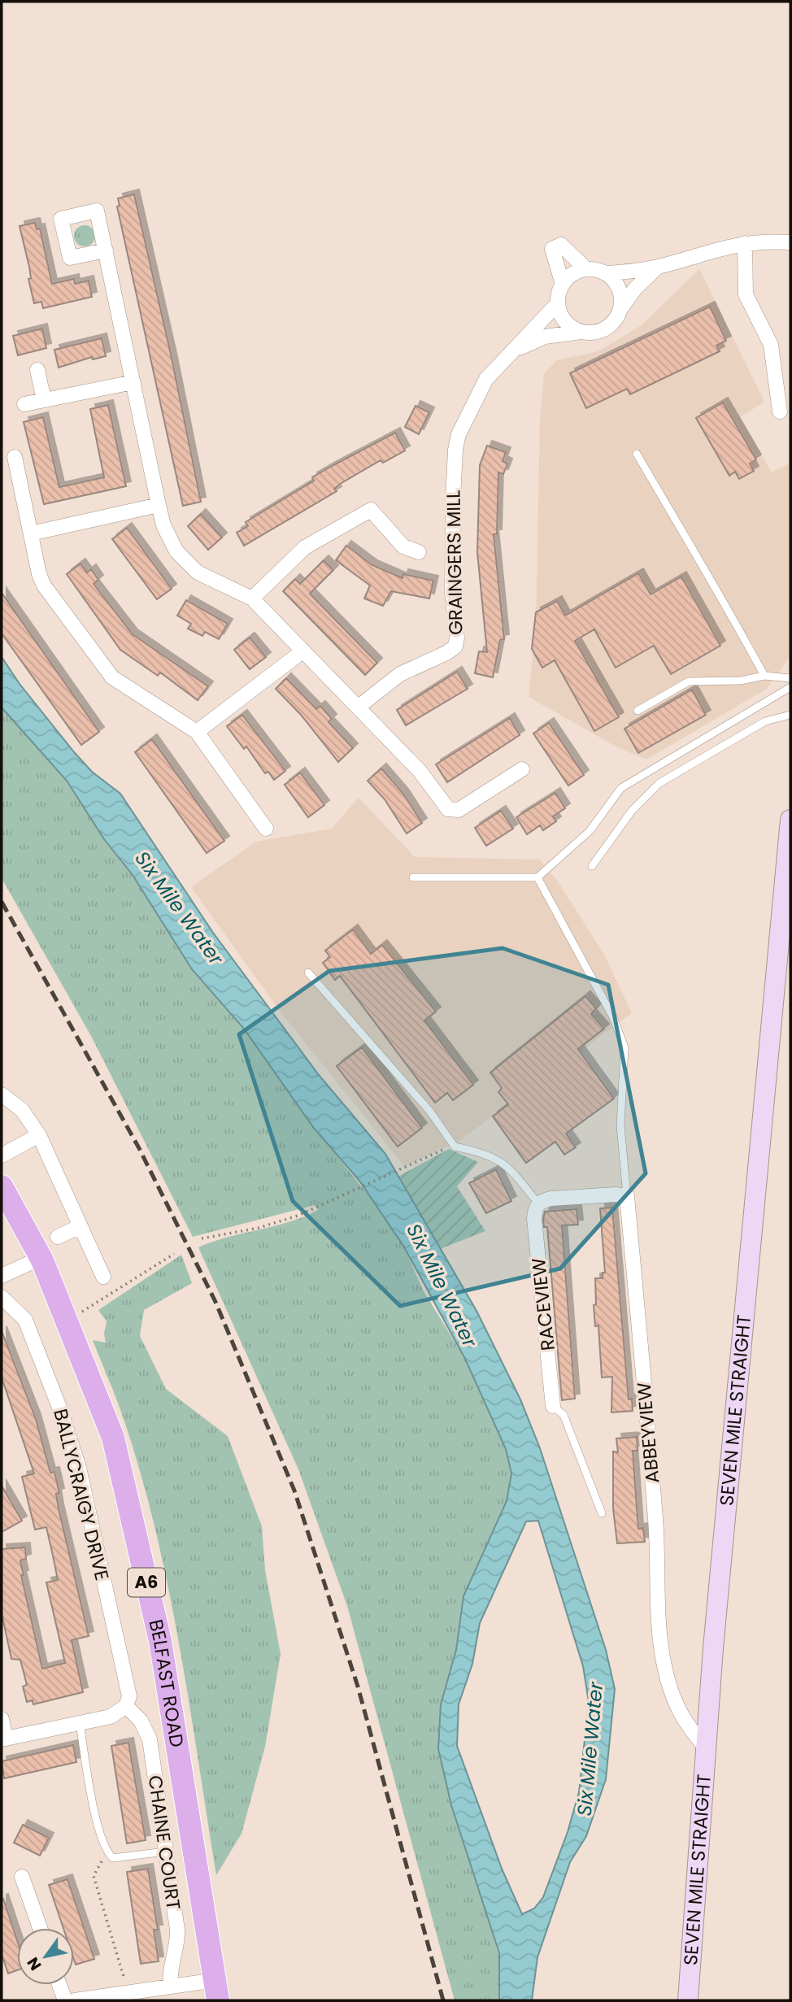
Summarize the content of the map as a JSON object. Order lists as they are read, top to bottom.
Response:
{
  "streets": {
    "main road": ["SEVEN MILE STRAIGHT", "A6", "BELFAST ROAD"],
    "street": [
      "GRAINGERS MILL",
      "RACEVIEW",
      "ABBEYVIEW",
      "BALLYCRAIGY DRIVE",
      "CHAINE COURT"
    ]
  },
  "crossings": [
    ["SEVEN MILE STRAIGHT", "ABBEYVIEW"],
    ["BALLYCRAIGY DRIVE", "CHAINE COURT"]
  ],
  "water": ["Six Mile Water"],
  "north": "bottom left"
}
